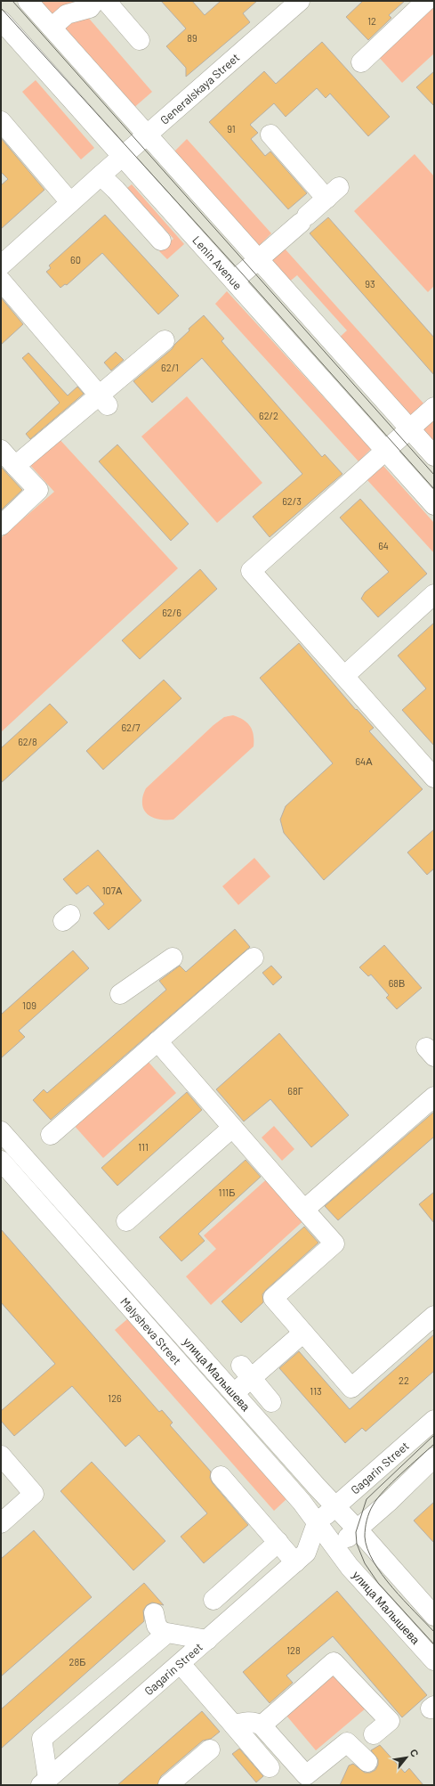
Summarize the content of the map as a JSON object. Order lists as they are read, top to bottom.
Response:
{
  "streets": {
    "main road": [
      "Generalskaya Street",
      "Lenin Avenue",
      "улица Малышева",
      "Gagarin Street"
    ]
  },
  "crossings": [
    ["Generalskaya Street", "Lenin Avenue"],
    ["улица Малышева", "Gagarin Street"]
  ],
  "house_numbers": [
    "12",
    "89",
    "91",
    "60",
    "93",
    "62/1",
    "62/2",
    "62/3",
    "64",
    "62/6",
    "62/7",
    "62/8",
    "64А",
    "107А",
    "68В",
    "109",
    "68Г",
    "111",
    "111Б",
    "22",
    "113",
    "126",
    "128",
    "28Б"
  ],
  "north": "top right"
}
